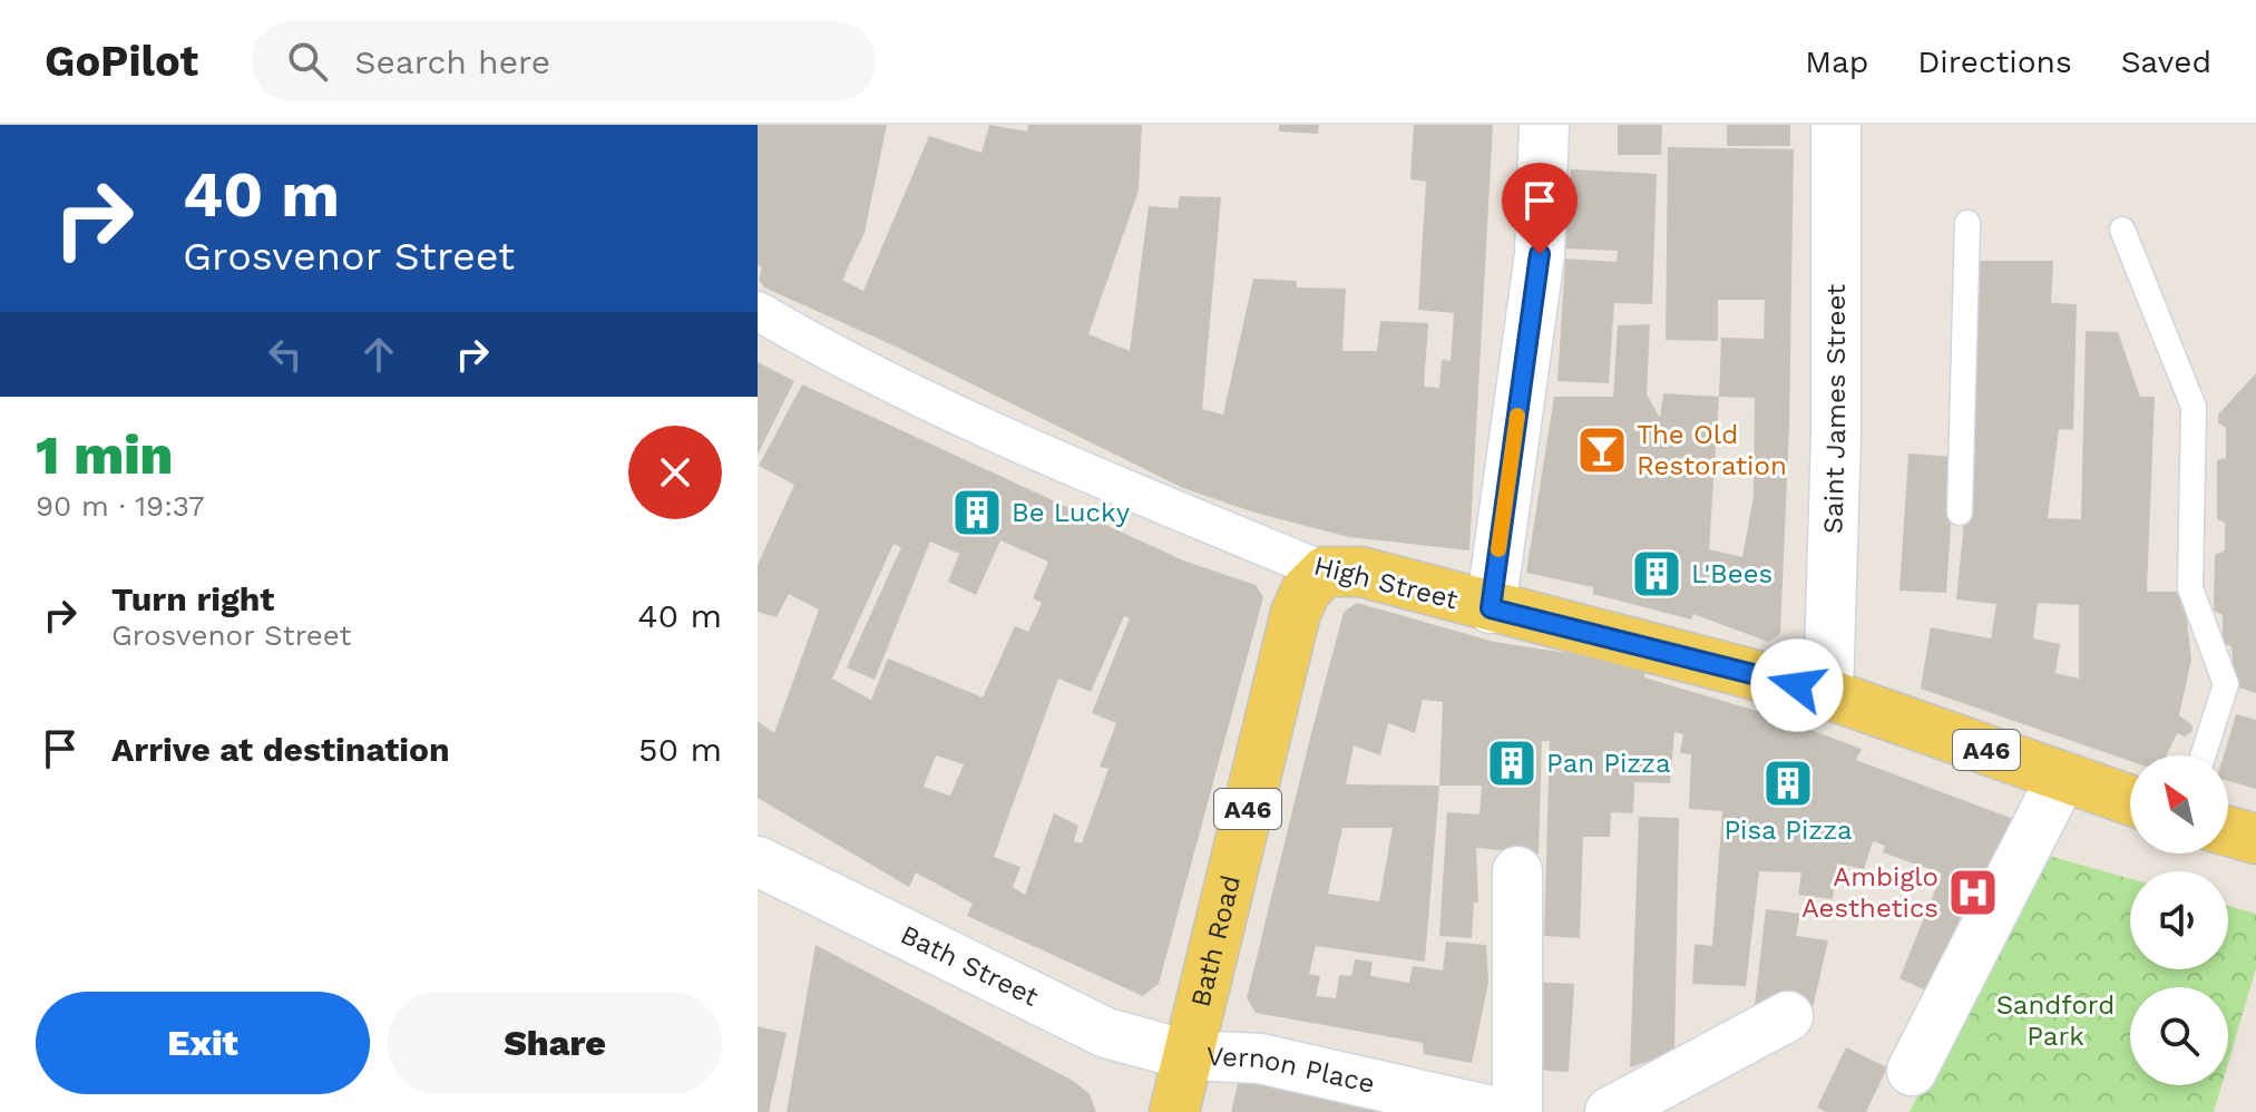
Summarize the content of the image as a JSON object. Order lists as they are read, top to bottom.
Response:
{
  "streets": {
    "main road": ["High Street", "A46", "Bath Road"],
    "street": ["Saint James Street", "Bath Street", "Vernon Place"]
  },
  "crossings": [
    ["Saint James Street", "High Street"],
    ["High Street", "Bath Road"],
    ["Bath Road", "Bath Street"],
    ["Bath Road", "Vernon Place"],
    ["Bath Street", "Vernon Place"]
  ],
  "parks": ["Sandford Park"],
  "places": {
    "bar": ["The Old Restoration"],
    "building": [
      "Be Lucky",
      "L'Bees",
      "Pan Pizza",
      "Pisa Pizza"
    ],
    "hospital": ["Ambiglo Aesthetics"]
  },
  "north": "top left",
  "page": {
    "header": "GoPilot",
    "search": "Search here",
    "nav": ["Map", "Directions", "Saved"],
    "turn": ["40 m", "Grosvenor Street"],
    "heading": ["1 min", "90 m · 19:37"],
    "list": [
      {
        "name": "Turn right",
        "note": "Grosvenor Street",
        "value": "40 m"
      },
      {
        "name": "Arrive at destination",
        "value": "50 m"
      }
    ],
    "buttons": ["Exit", "Share"]
  }
}
